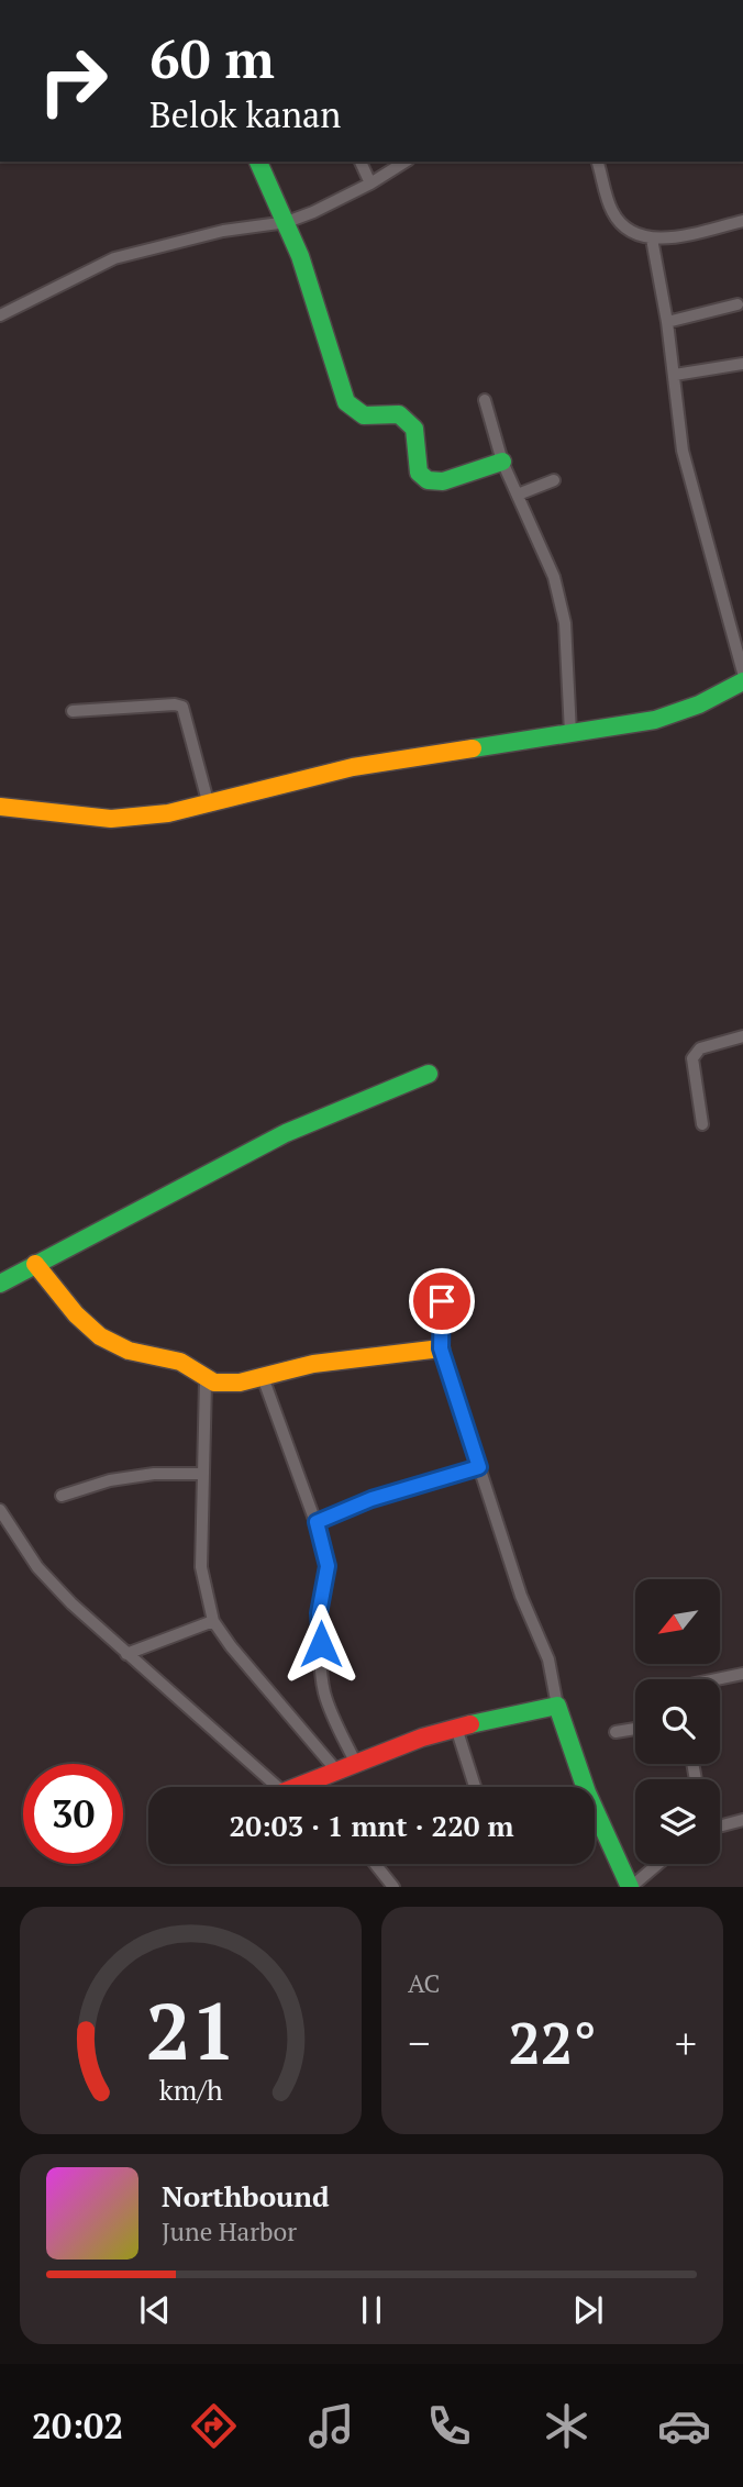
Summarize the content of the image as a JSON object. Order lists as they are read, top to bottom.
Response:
{
  "north": "bottom left",
  "page": {
    "turn": ["60 m", "Belok kanan"],
    "limit": "30",
    "trip": "20:03 · 1 mnt · 220 m",
    "tile": "AC",
    "heat": ["−", "22°", "+"],
    "song": ["Northbound", "June Harbor"],
    "tabs": "20:02",
    "gauge": ["21", "km/h"]
  }
}
